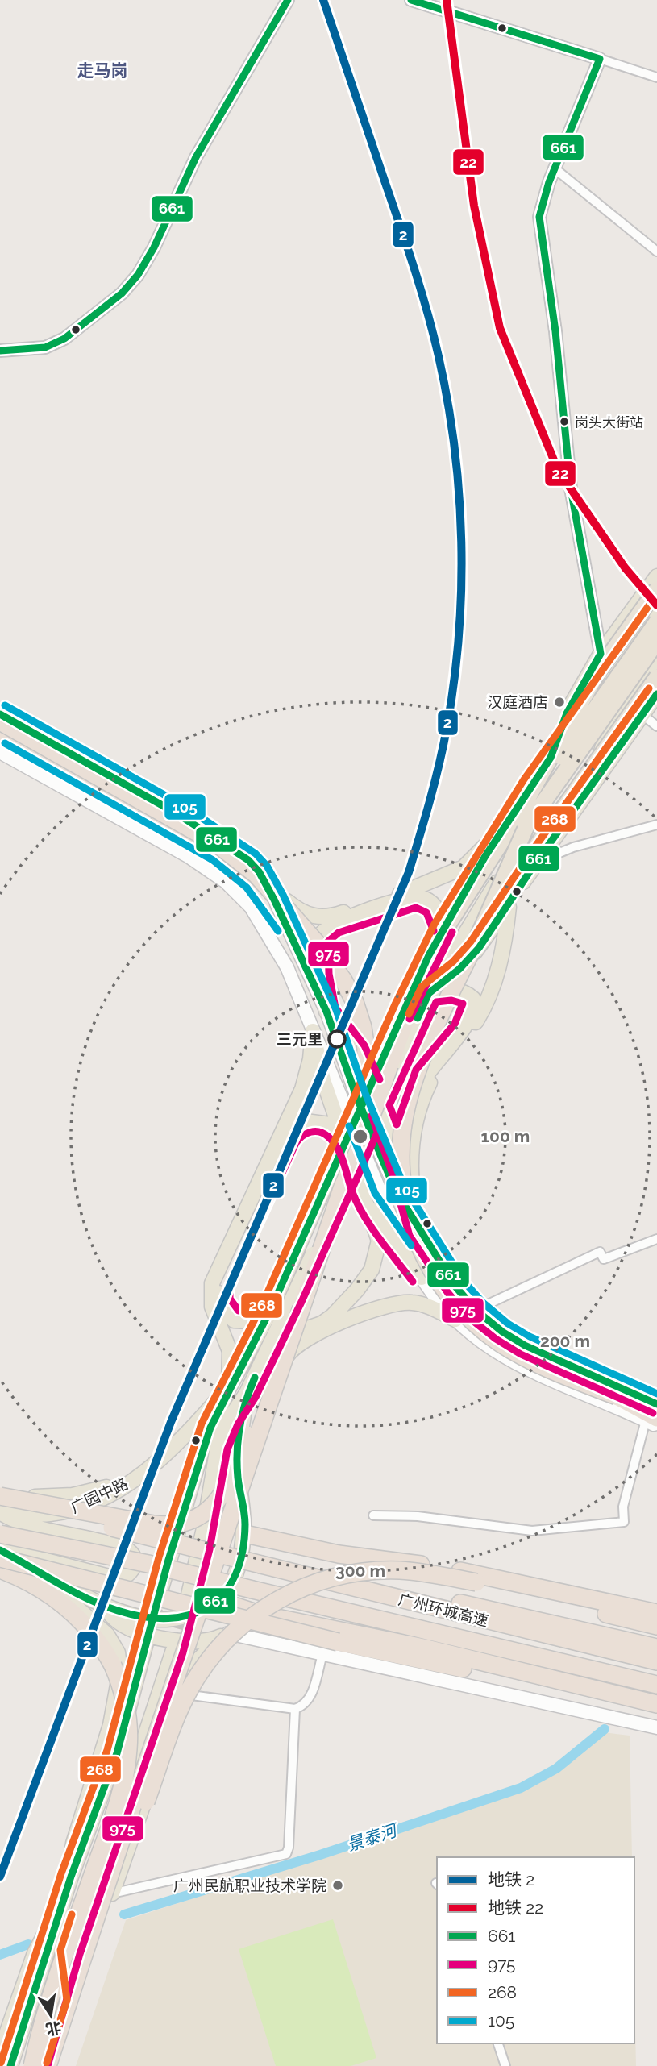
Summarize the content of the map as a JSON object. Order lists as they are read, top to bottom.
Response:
{
  "streets": {
    "highway": ["广州环城高速"],
    "main road": ["广园中路"]
  },
  "districts": ["走马岗"],
  "water": ["景泰河"],
  "places": [
    "岗头大街站",
    "汉庭酒店",
    "三元里",
    "广州民航职业技术学院"
  ],
  "lines": [
    "metro line 2",
    "metro line 22",
    "transit line 661",
    "transit line 268",
    "transit line 105",
    "transit line 975"
  ],
  "legend": [
    "地铁 2",
    "地铁 22",
    "661",
    "975",
    "268",
    "105"
  ],
  "north": "bottom",
  "rings": ["100 m", "200 m", "300 m"]
}
